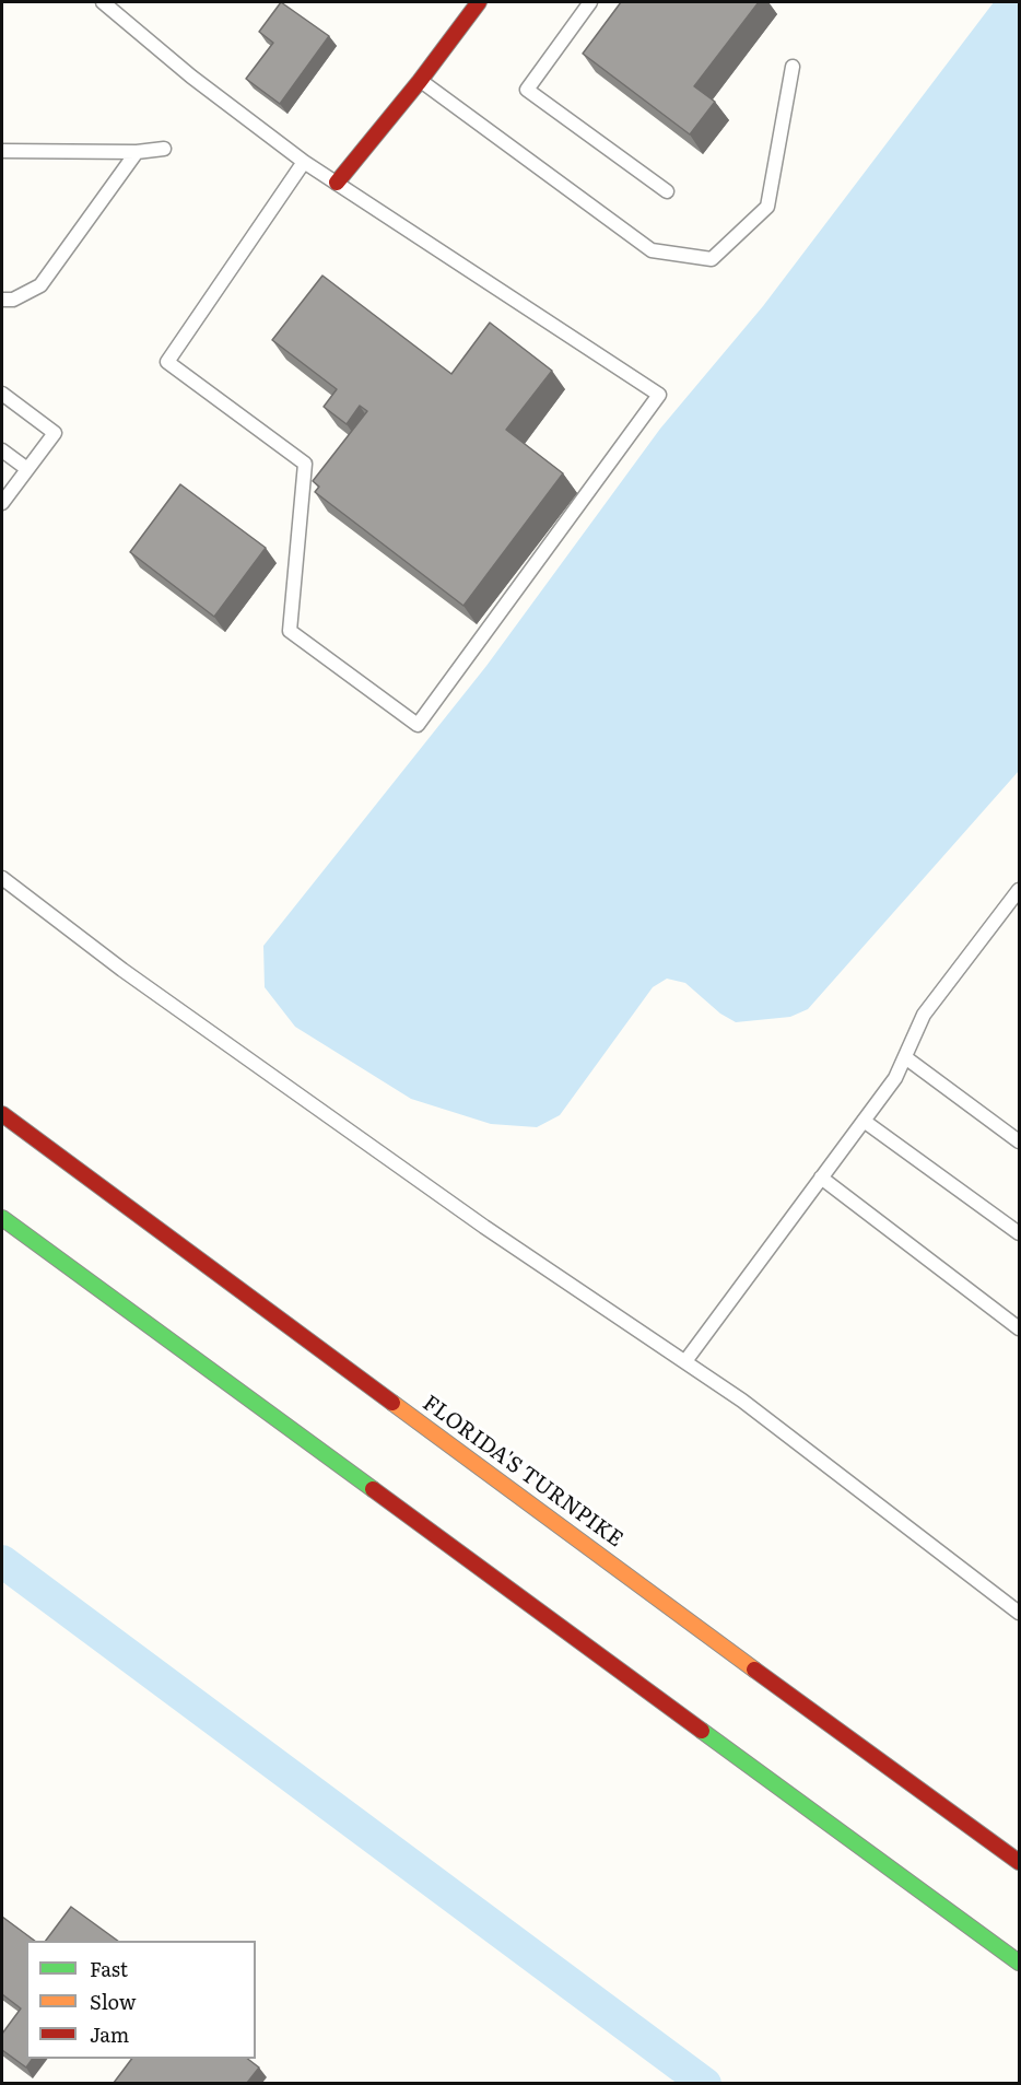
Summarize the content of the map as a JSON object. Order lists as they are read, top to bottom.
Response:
{
  "streets": {
    "main road": ["FLORIDA'S TURNPIKE"]
  },
  "legend": ["Fast", "Slow", "Jam"]
}
